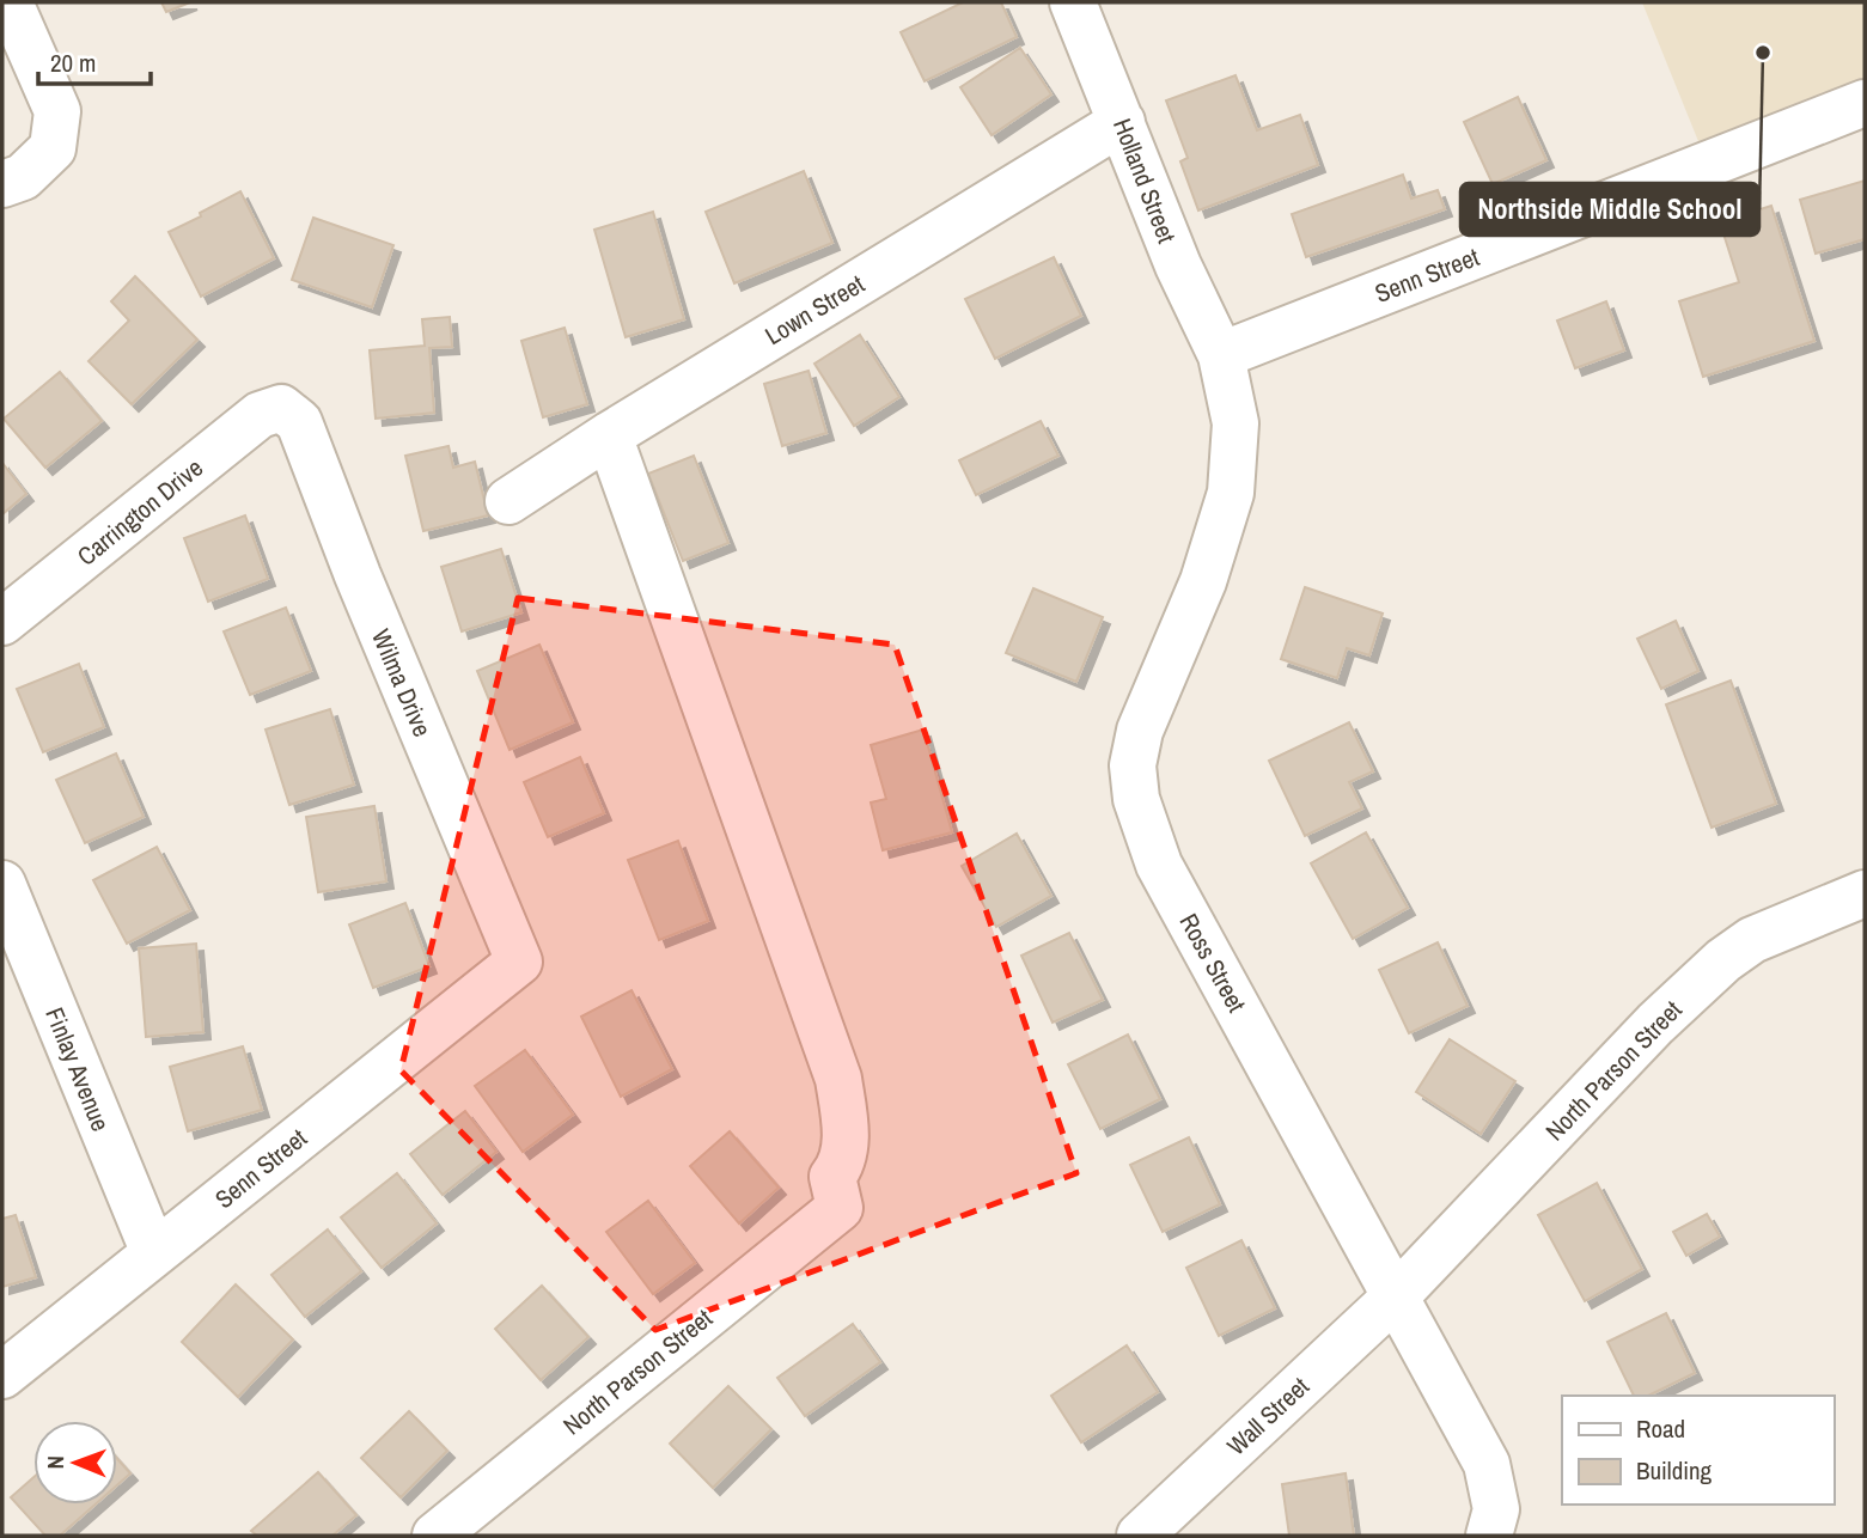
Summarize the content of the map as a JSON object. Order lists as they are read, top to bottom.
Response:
{
  "streets": {
    "street": [
      "Holland Street",
      "Senn Street",
      "Lown Street",
      "Carrington Drive",
      "Wilma Drive",
      "Ross Street",
      "Finlay Avenue",
      "North Parson Street",
      "Wall Street"
    ]
  },
  "crossings": [
    ["Holland Street", "Senn Street"],
    ["Holland Street", "Lown Street"],
    ["Holland Street", "Ross Street"],
    ["Senn Street", "Wilma Drive"],
    ["Senn Street", "Ross Street"],
    ["Senn Street", "Finlay Avenue"],
    ["Lown Street", "North Parson Street"],
    ["Carrington Drive", "Wilma Drive"],
    ["Ross Street", "North Parson Street"],
    ["Ross Street", "Wall Street"],
    ["North Parson Street", "Wall Street"]
  ],
  "places": ["Northside Middle School"],
  "legend": ["Road", "Building"],
  "scale_bar": "20 m",
  "north": "left"
}
